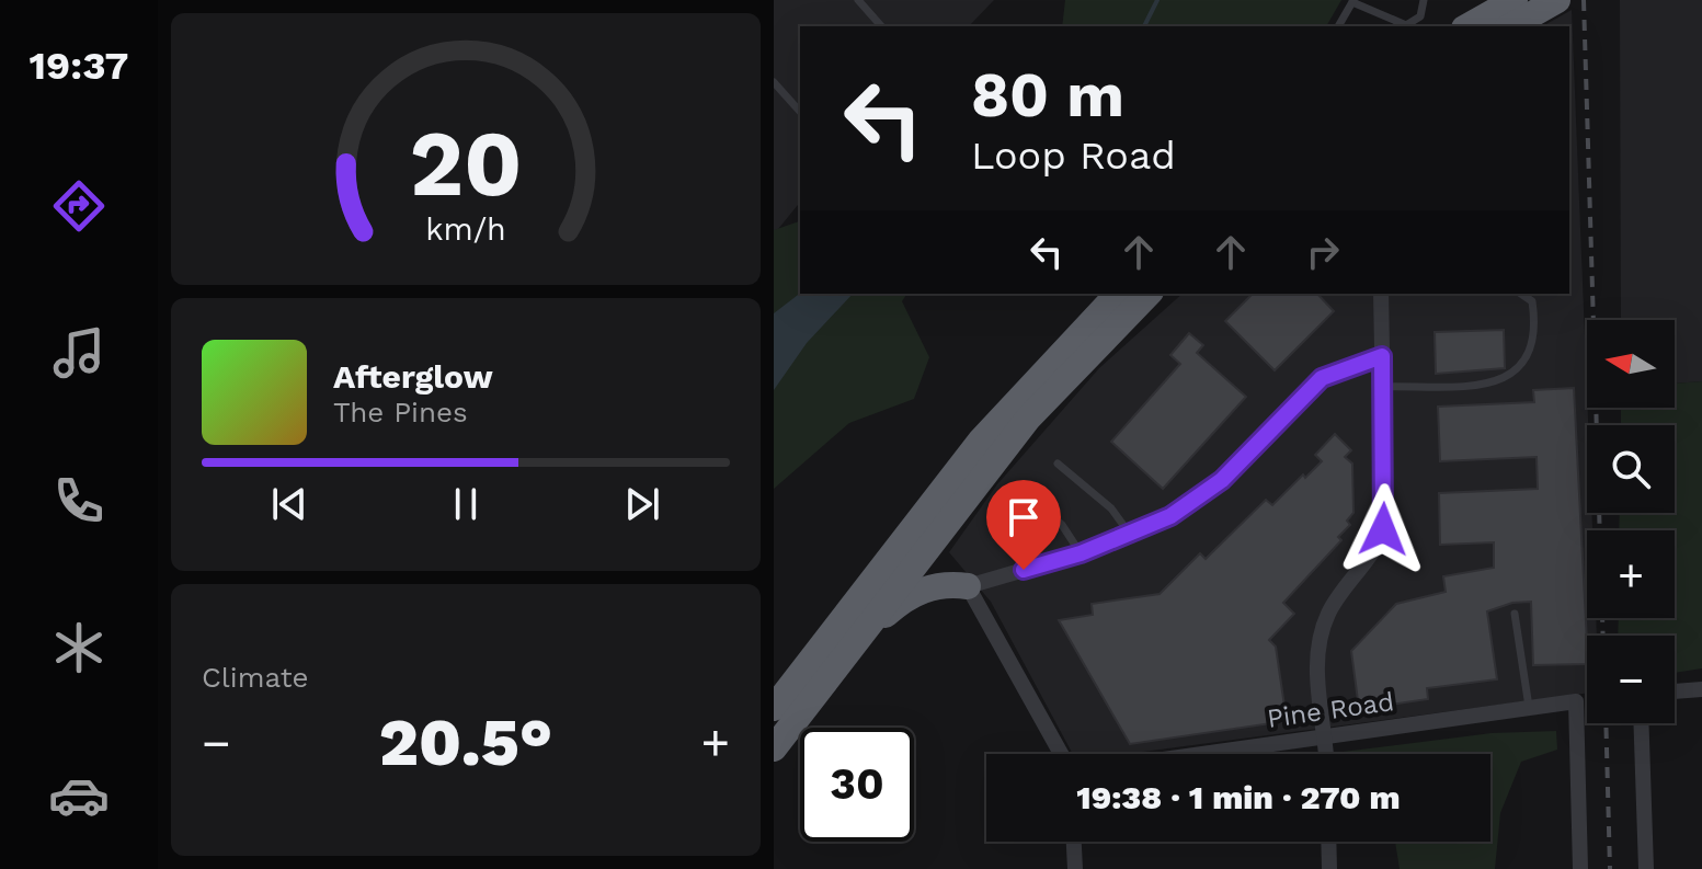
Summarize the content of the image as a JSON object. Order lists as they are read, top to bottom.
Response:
{
  "streets": {
    "street": ["Pine Road"]
  },
  "north": "left",
  "page": {
    "tabs": "19:37",
    "turn": ["80 m", "Loop Road"],
    "map_buttons": ["+", "−"],
    "song": ["Afterglow", "The Pines"],
    "tile": "Climate",
    "heat": ["−", "20.5°", "+"],
    "limit": "30",
    "trip": "19:38 · 1 min · 270 m",
    "gauge": ["20", "km/h"]
  }
}
